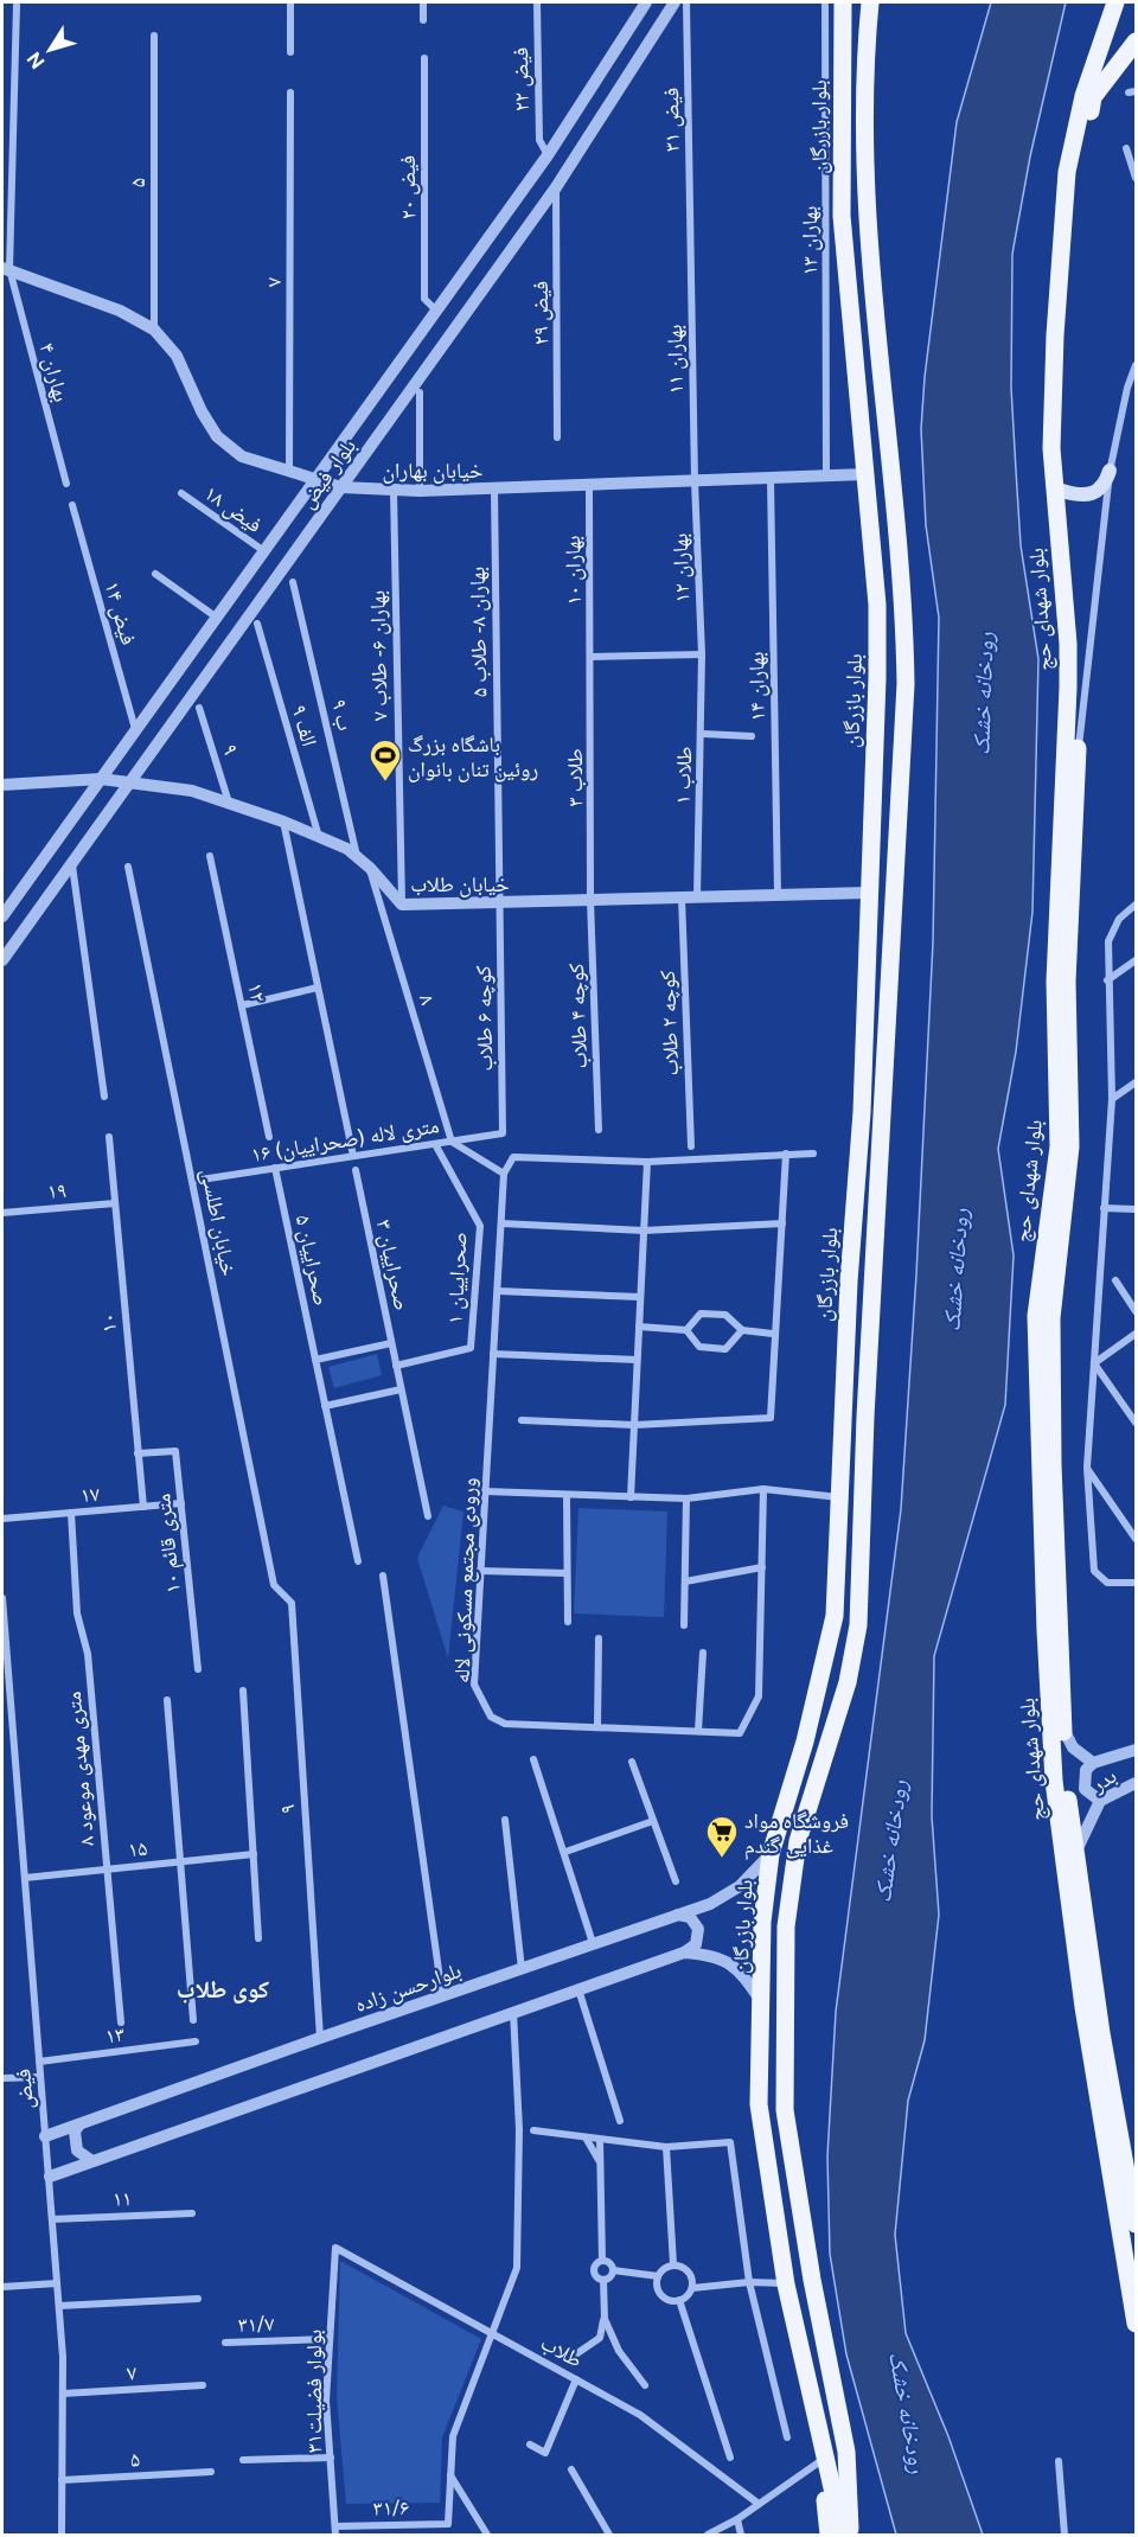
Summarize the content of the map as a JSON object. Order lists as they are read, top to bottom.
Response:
{
  "streets": {
    "main road": ["بلوار بازرگان", "بلوار شهدای حج"],
    "street": [
      "فیض ۲۲",
      "فیض ۳۱",
      "۵",
      "فیض ۲۰",
      "بهاران ۱۳",
      "۷",
      "فیض ۲۹",
      "بهاران ۱۱",
      "۴ بهاران",
      "خیابان بهاران",
      "بلوار فیض",
      "فیض ۱۸",
      "بهاران ۱۲",
      "بهاران ۱۰",
      "فیض ۱۴",
      "بهاران ۸ - طلاب ۵",
      "بهاران ۶ - طلاب ۷",
      "بهاران ۱۴",
      "۹ ب",
      "۹ الف",
      "۹",
      "طلاب ۱",
      "طلاب ۳",
      "خیابان طلاب",
      "۱۲",
      "۸",
      "کوچه ۴ طلاب",
      "کوچه ۶ طلاب",
      "کوچه ۲ طلاب",
      "۱۶ متری لاله (صحراییان)",
      "۱۹",
      "خيابان اطلسى",
      "۵ صحراییان",
      "صحراییان ۳",
      "صحراییان ۱",
      "۱۰",
      "۱۷",
      "۱۰ متری قائم",
      "ورودی مجتمع مسکونی لاله",
      "۸ متری مهدی موعود",
      "بدر",
      "۱۵",
      "بلوارحسن زاده",
      "۱۳",
      "فیض",
      "۱۱",
      "۳۱/۷",
      "طلاب",
      "بولوار فضیلت۳۱",
      "۳۱/۶"
    ]
  },
  "crossings": [
    ["فیض ۲۲", "بلوار فیض"],
    ["فیض ۳۱", "بهاران ۱۱"],
    ["بلوار بازرگان", "بهاران ۱۳"],
    ["بلوار بازرگان", "خیابان بهاران"],
    ["بلوار بازرگان", "خیابان طلاب"],
    ["بلوار بازرگان", "بلوارحسن زاده"],
    ["۵", "خیابان بهاران"],
    ["۵", "فیض"],
    ["فیض ۲۰", "بلوار فیض"],
    ["بهاران ۱۳", "خیابان بهاران"],
    ["۷", "خیابان بهاران"],
    ["۷", "فیض"],
    ["فیض ۲۹", "بلوار فیض"],
    ["بهاران ۱۱", "خیابان بهاران"],
    ["بهاران ۱۱", "بهاران ۱۲"],
    ["۴ بهاران", "خیابان بهاران"],
    ["خیابان بهاران", "بلوار فیض"],
    ["خیابان بهاران", "بهاران ۱۲"],
    ["خیابان بهاران", "بهاران ۱۰"],
    ["خیابان بهاران", "بهاران ۸ - طلاب ۵"],
    ["خیابان بهاران", "بهاران ۶ - طلاب ۷"],
    ["خیابان بهاران", "بهاران ۱۴"],
    ["بلوار فیض", "فیض ۱۸"],
    ["بلوار فیض", "فیض ۱۴"],
    ["بلوار فیض", "خیابان طلاب"],
    ["بهاران ۱۲", "طلاب ۱"],
    ["بهاران ۱۰", "طلاب ۳"],
    ["بلوار شهدای حج", "بدر"],
    ["بهاران ۸ - طلاب ۵", "خیابان طلاب"],
    ["بهاران ۸ - طلاب ۵", "کوچه ۶ طلاب"],
    ["بهاران ۶ - طلاب ۷", "خیابان طلاب"],
    ["بهاران ۱۴", "خیابان طلاب"],
    ["۹ ب", "خیابان طلاب"],
    ["۹ الف", "خیابان طلاب"],
    ["۹", "خیابان طلاب"],
    ["۹", "خيابان اطلسى"],
    ["۹", "بلوارحسن زاده"],
    ["طلاب ۱", "خیابان طلاب"],
    ["طلاب ۳", "خیابان طلاب"],
    ["طلاب ۳", "کوچه ۴ طلاب"],
    ["خیابان طلاب", "۸"],
    ["خیابان طلاب", "کوچه ۴ طلاب"],
    ["خیابان طلاب", "کوچه ۶ طلاب"],
    ["خیابان طلاب", "کوچه ۲ طلاب"],
    ["۸", "۱۶ متری لاله (صحراییان)"],
    ["کوچه ۶ طلاب", "۱۶ متری لاله (صحراییان)"],
    ["۱۶ متری لاله (صحراییان)", "خيابان اطلسى"],
    ["۱۶ متری لاله (صحراییان)", "۵ صحراییان"],
    ["۱۶ متری لاله (صحراییان)", "صحراییان ۱"],
    ["۱۹", "۱۰"],
    ["صحراییان ۳", "صحراییان ۱"],
    ["۱۰", "۱۷"],
    ["۱۰", "۱۰ متری قائم"],
    ["۱۷", "۱۰ متری قائم"],
    ["۱۷", "۸ متری مهدی موعود"],
    ["۸ متری مهدی موعود", "۱۵"],
    ["۱۵", "فیض"],
    ["بلوارحسن زاده", "فیض"],
    ["۱۳", "فیض"],
    ["فیض", "۱۱"],
    ["۳۱/۷", "بولوار فضیلت۳۱"],
    ["طلاب", "بولوار فضیلت۳۱"],
    ["بولوار فضیلت۳۱", "۳۱/۶"]
  ],
  "districts": ["کوی طلاب"],
  "water": ["رودخانه خشک"],
  "places": {
    "sports": ["باشگاه بزرگ روئین تنان بانوان"],
    "supermarket": ["فروشگاه مواد غذایی گندم"]
  },
  "north": "bottom left"
}
